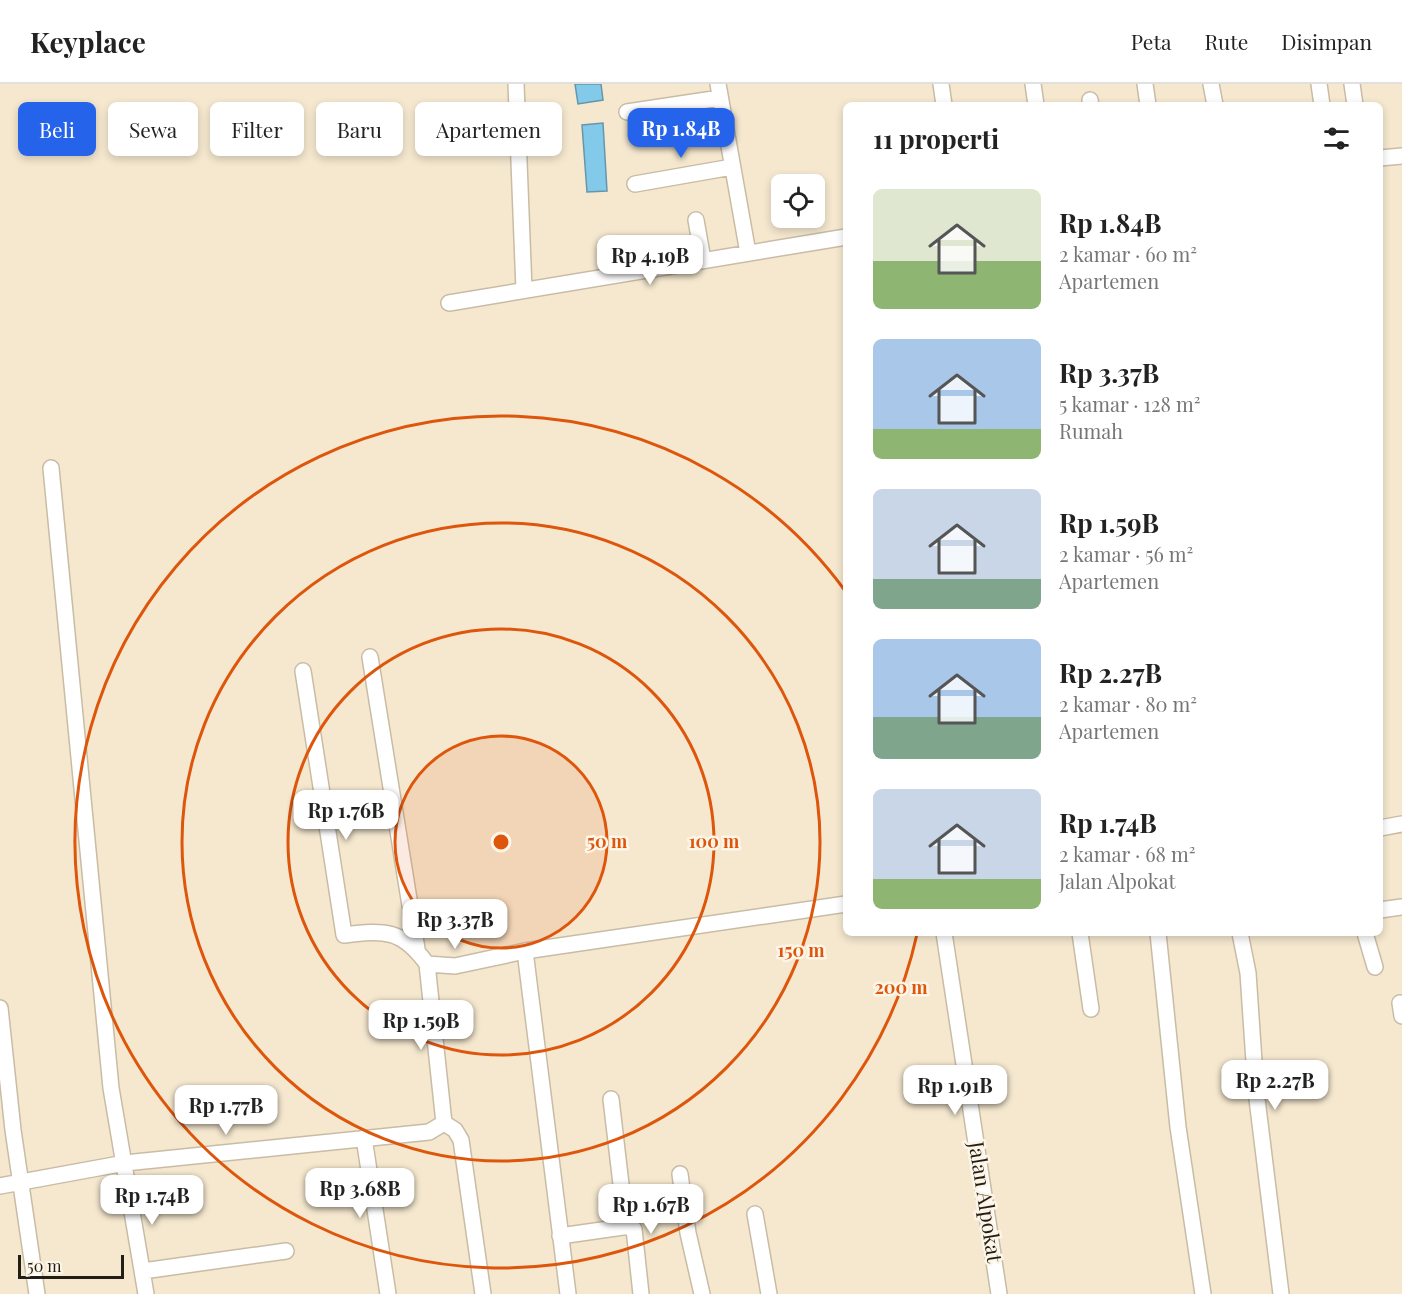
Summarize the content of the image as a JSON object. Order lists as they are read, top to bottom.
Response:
{
  "streets": {
    "street": ["Jalan Alpokat"]
  },
  "scale_bar": "50 m",
  "page": {
    "header": "Keyplace",
    "nav": ["Peta", "Rute", "Disimpan"],
    "chip": [
      "Beli",
      "Sewa",
      "Filter",
      "Baru",
      "Apartemen"
    ],
    "heading": "11 properti",
    "price": [
      "Rp 1.84B",
      "Rp 4.19B",
      "Rp 1.76B",
      "Rp 3.37B",
      "Rp 1.59B",
      "Rp 2.27B",
      "Rp 1.91B",
      "Rp 1.77B",
      "Rp 3.68B",
      "Rp 1.74B",
      "Rp 1.67B"
    ],
    "list": [
      {
        "name": "Rp 1.84B",
        "note": "2 kamar · 60 m² · Apartemen"
      },
      {
        "name": "Rp 3.37B",
        "note": "5 kamar · 128 m² · Rumah"
      },
      {
        "name": "Rp 1.59B",
        "note": "2 kamar · 56 m² · Apartemen"
      },
      {
        "name": "Rp 2.27B",
        "note": "2 kamar · 80 m² · Apartemen"
      },
      {
        "name": "Rp 1.74B",
        "note": "2 kamar · 68 m² · Jalan Alpokat"
      }
    ],
    "scale": "50 m"
  },
  "rings": [
    "50 m",
    "100 m",
    "150 m",
    "200 m"
  ]
}
